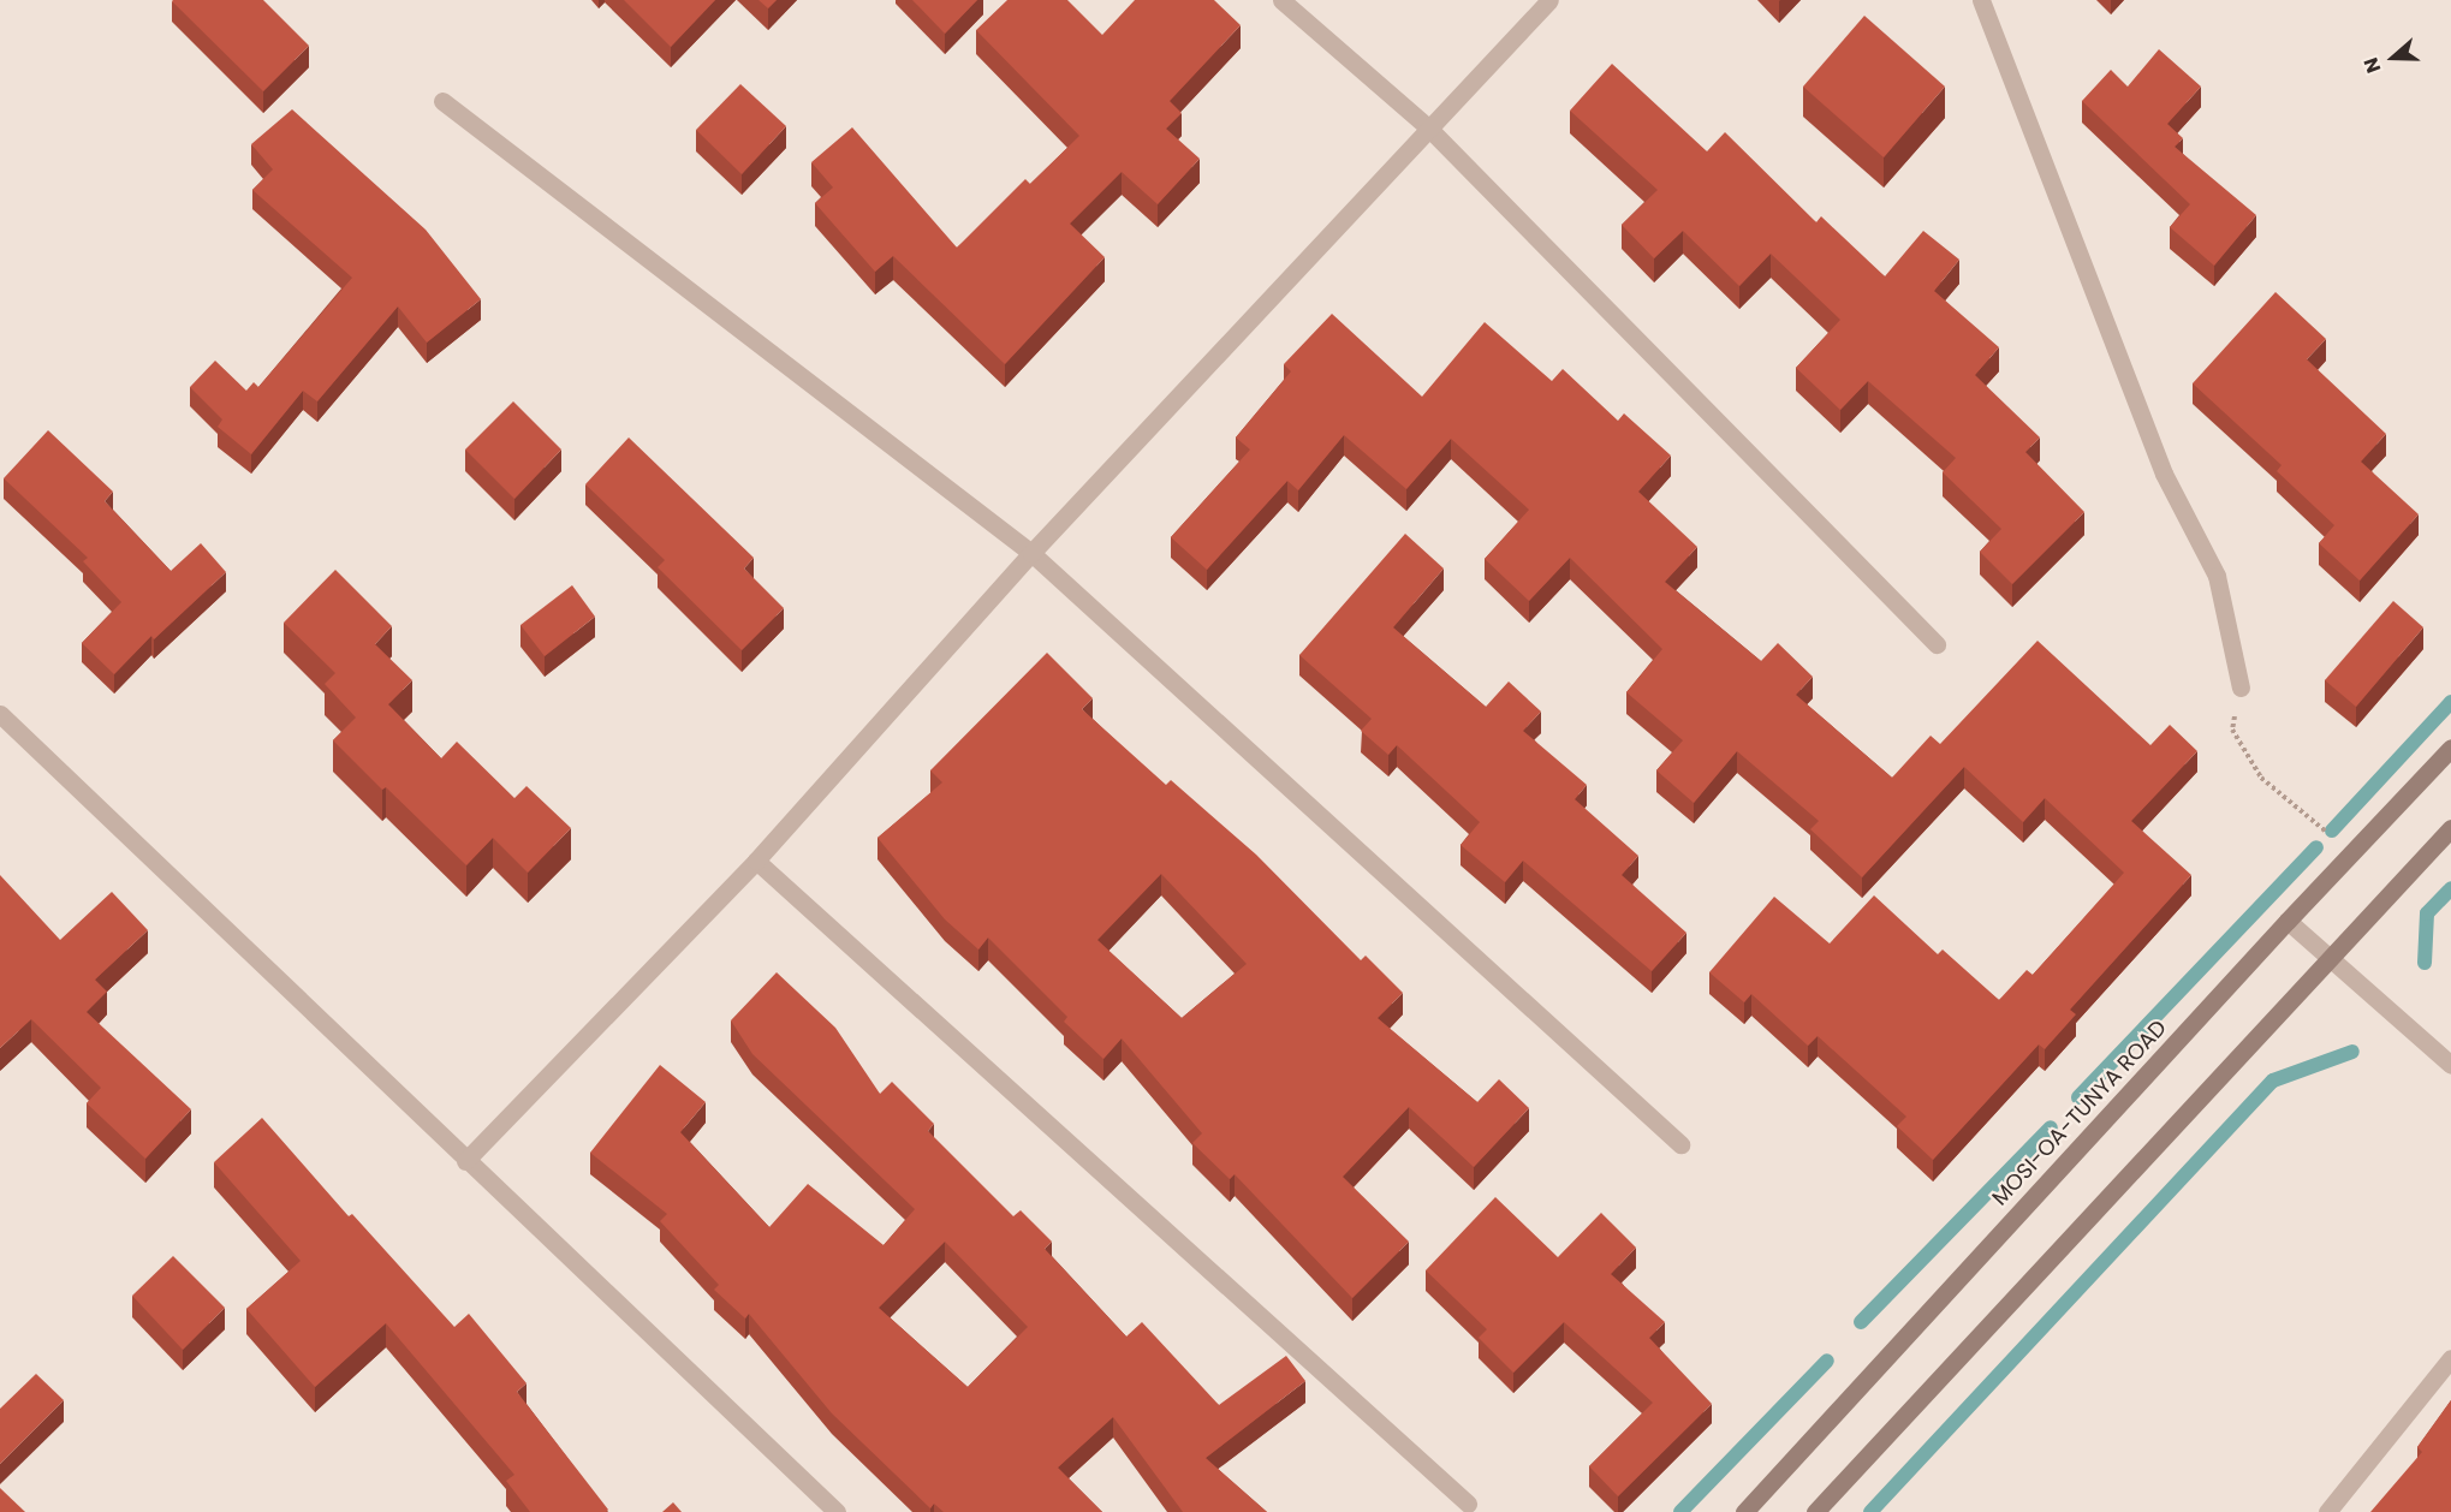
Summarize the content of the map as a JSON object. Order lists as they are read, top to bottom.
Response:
{
  "streets": {
    "main road": ["MOSI-OA-TUNYA ROAD"]
  },
  "north": "left"
}
